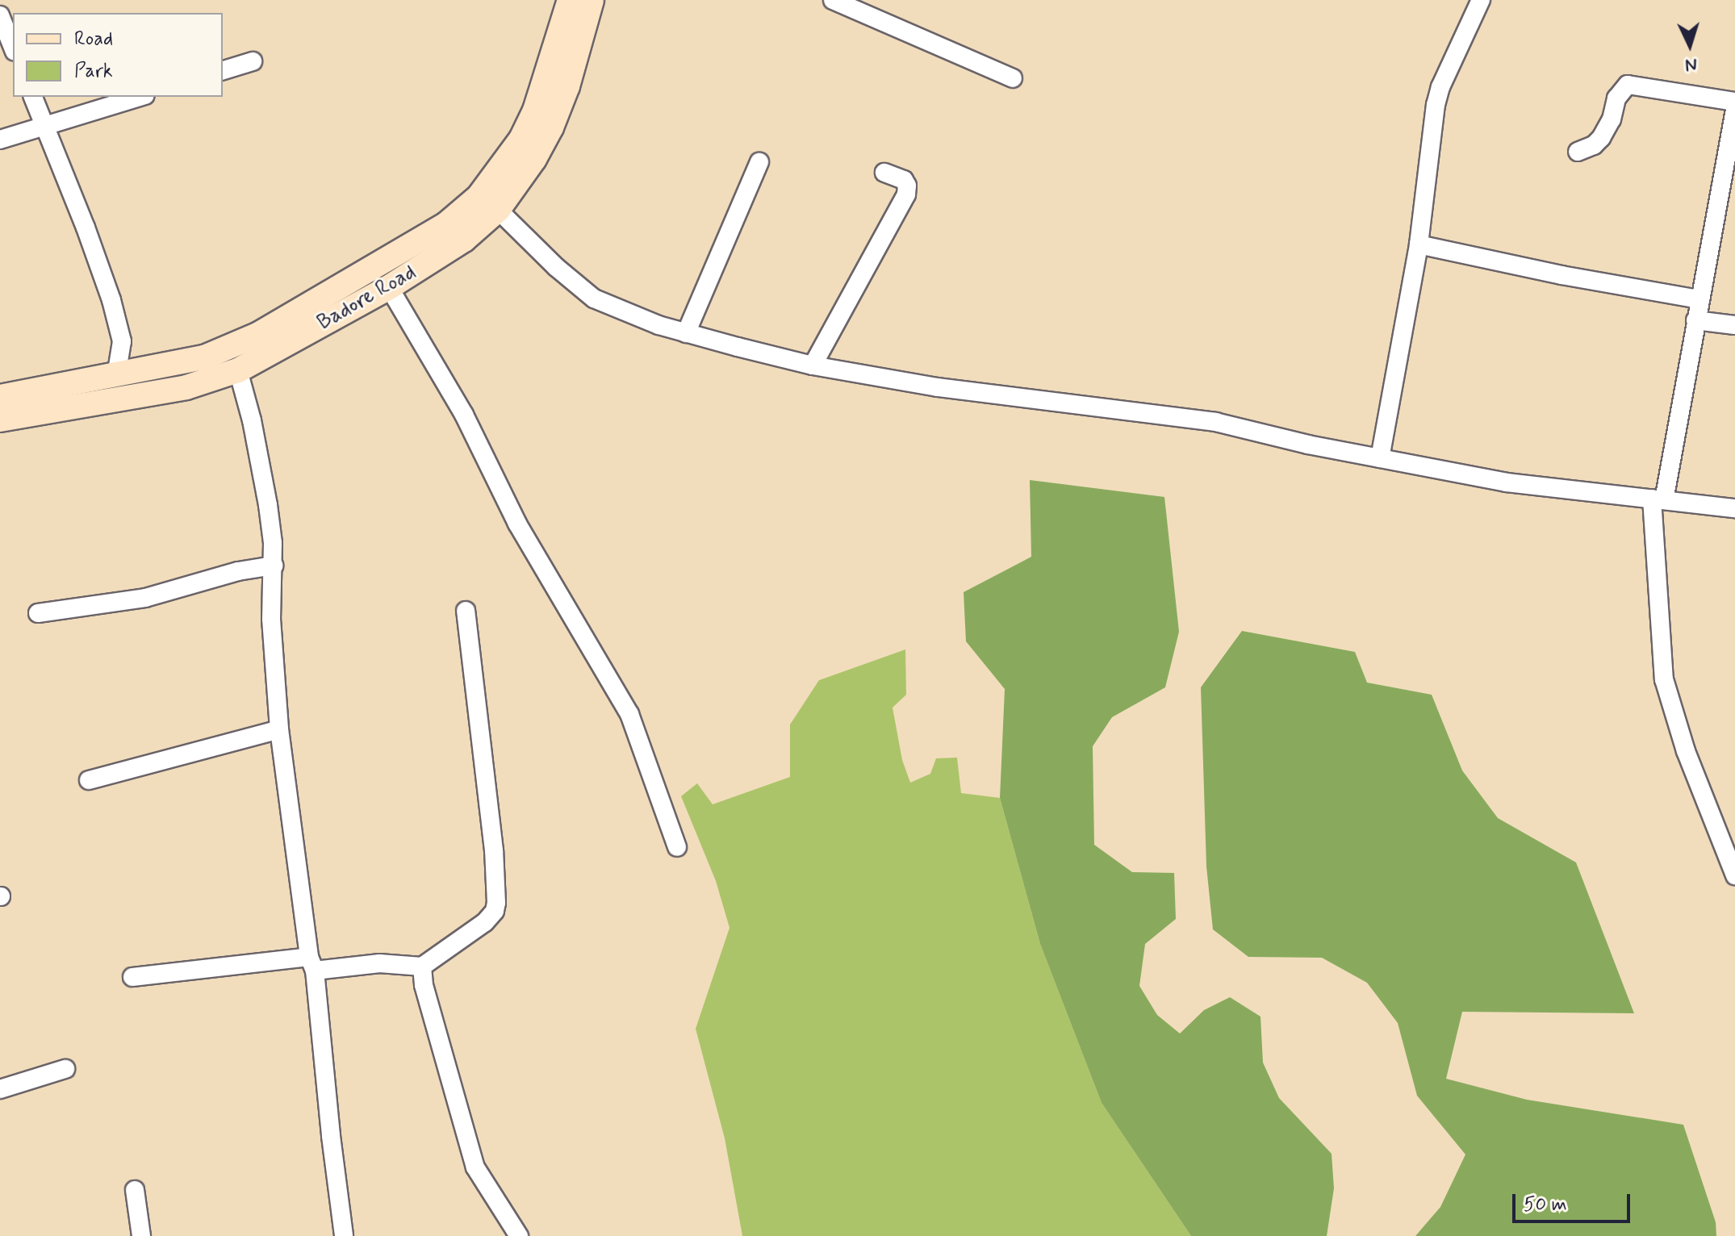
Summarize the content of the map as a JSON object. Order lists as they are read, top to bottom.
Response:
{
  "streets": {
    "main road": ["Badore Road"]
  },
  "legend": ["Road", "Park"],
  "scale_bar": "50 m",
  "north": "bottom"
}
